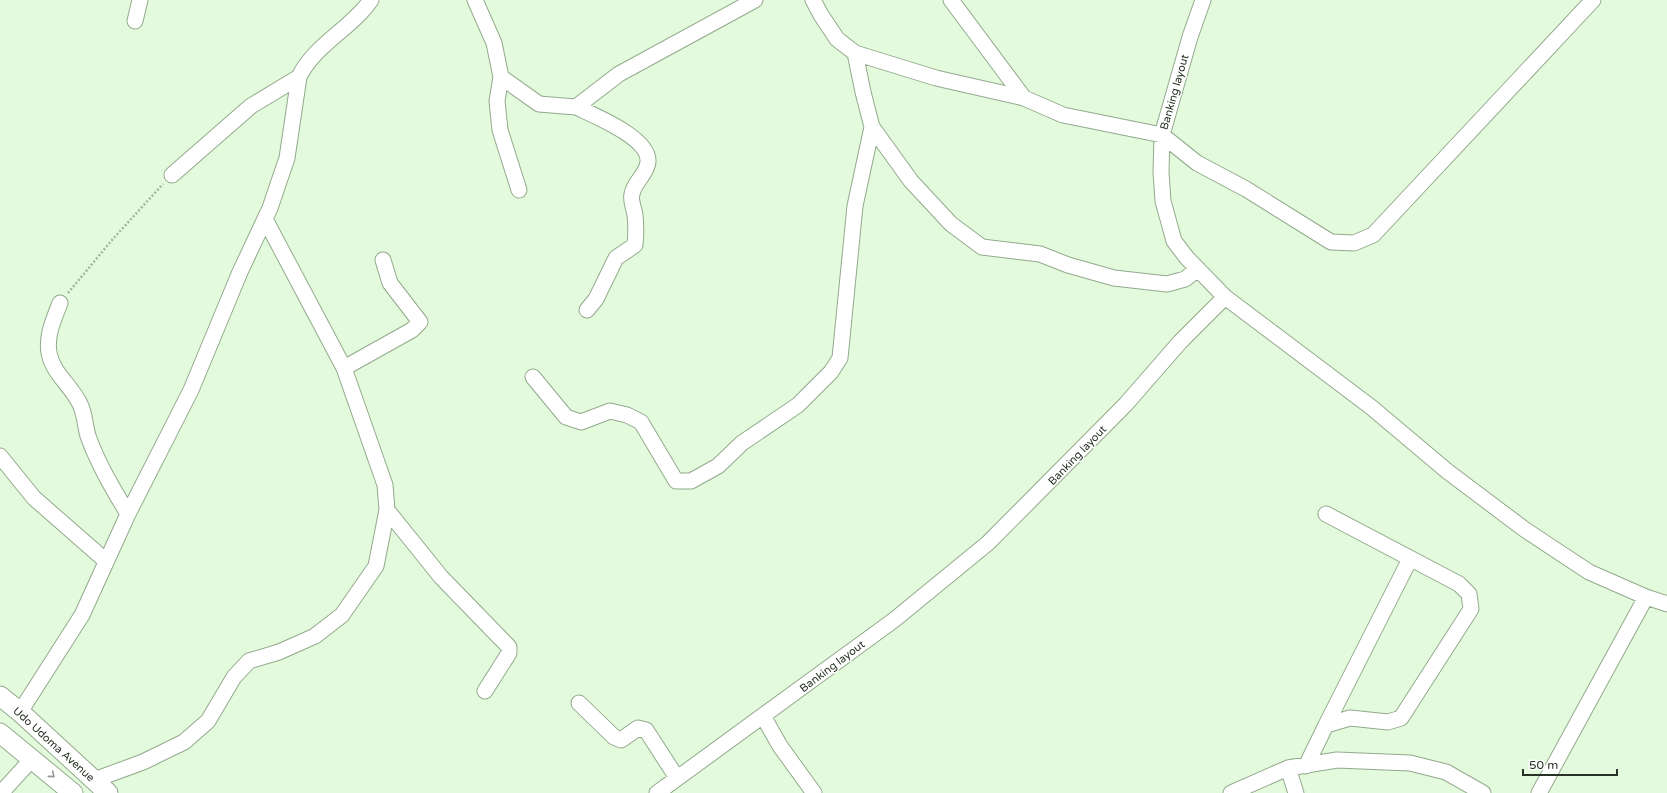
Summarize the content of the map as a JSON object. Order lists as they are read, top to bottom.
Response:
{
  "streets": {
    "main road": ["Udo Udoma Avenue"],
    "street": ["Banking layout"]
  },
  "scale_bar": "50 m"
}
